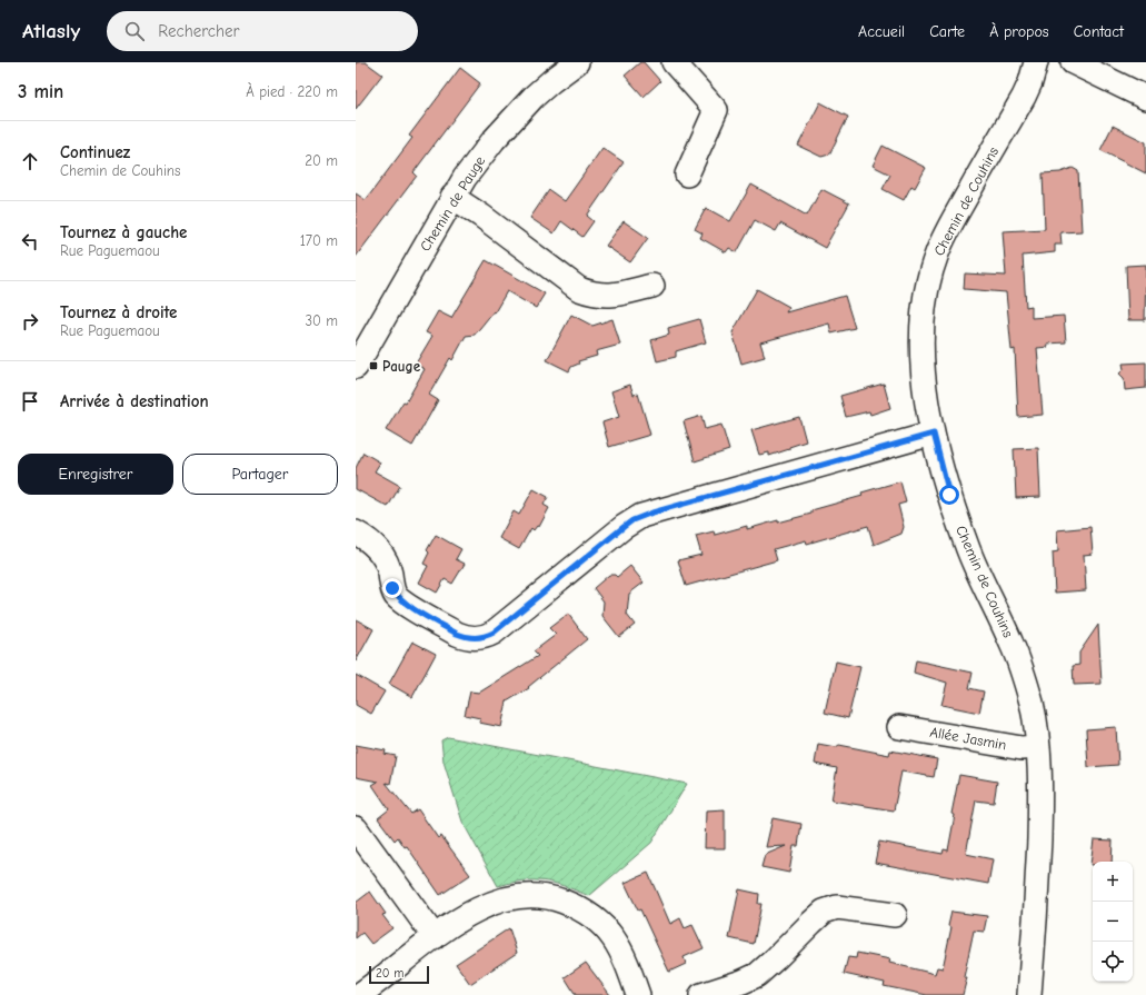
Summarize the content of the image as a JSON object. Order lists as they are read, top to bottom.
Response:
{
  "streets": {
    "street": ["Chemin de Couhins", "Chemin de Pauge", "Allée Jasmin"]
  },
  "crossings": [
    ["Chemin de Couhins", "Allée Jasmin"]
  ],
  "places": {
    "transit": ["Pauge"]
  },
  "scale_bar": "20 m",
  "page": {
    "header": "Atlasly",
    "search": "Rechercher",
    "nav": [
      "Accueil",
      "Carte",
      "À propos",
      "Contact"
    ],
    "heading": ["3 min", "À pied · 220 m"],
    "list": [
      ["Continuez", "Chemin de Couhins", "20 m"],
      ["Tournez à gauche", "Rue Paguemaou", "170 m"],
      ["Tournez à droite", "Rue Paguemaou", "30 m"],
      "Arrivée à destination"
    ],
    "buttons": ["Enregistrer", "Partager"],
    "map_buttons": ["+", "−"],
    "scale": "20 m"
  }
}
